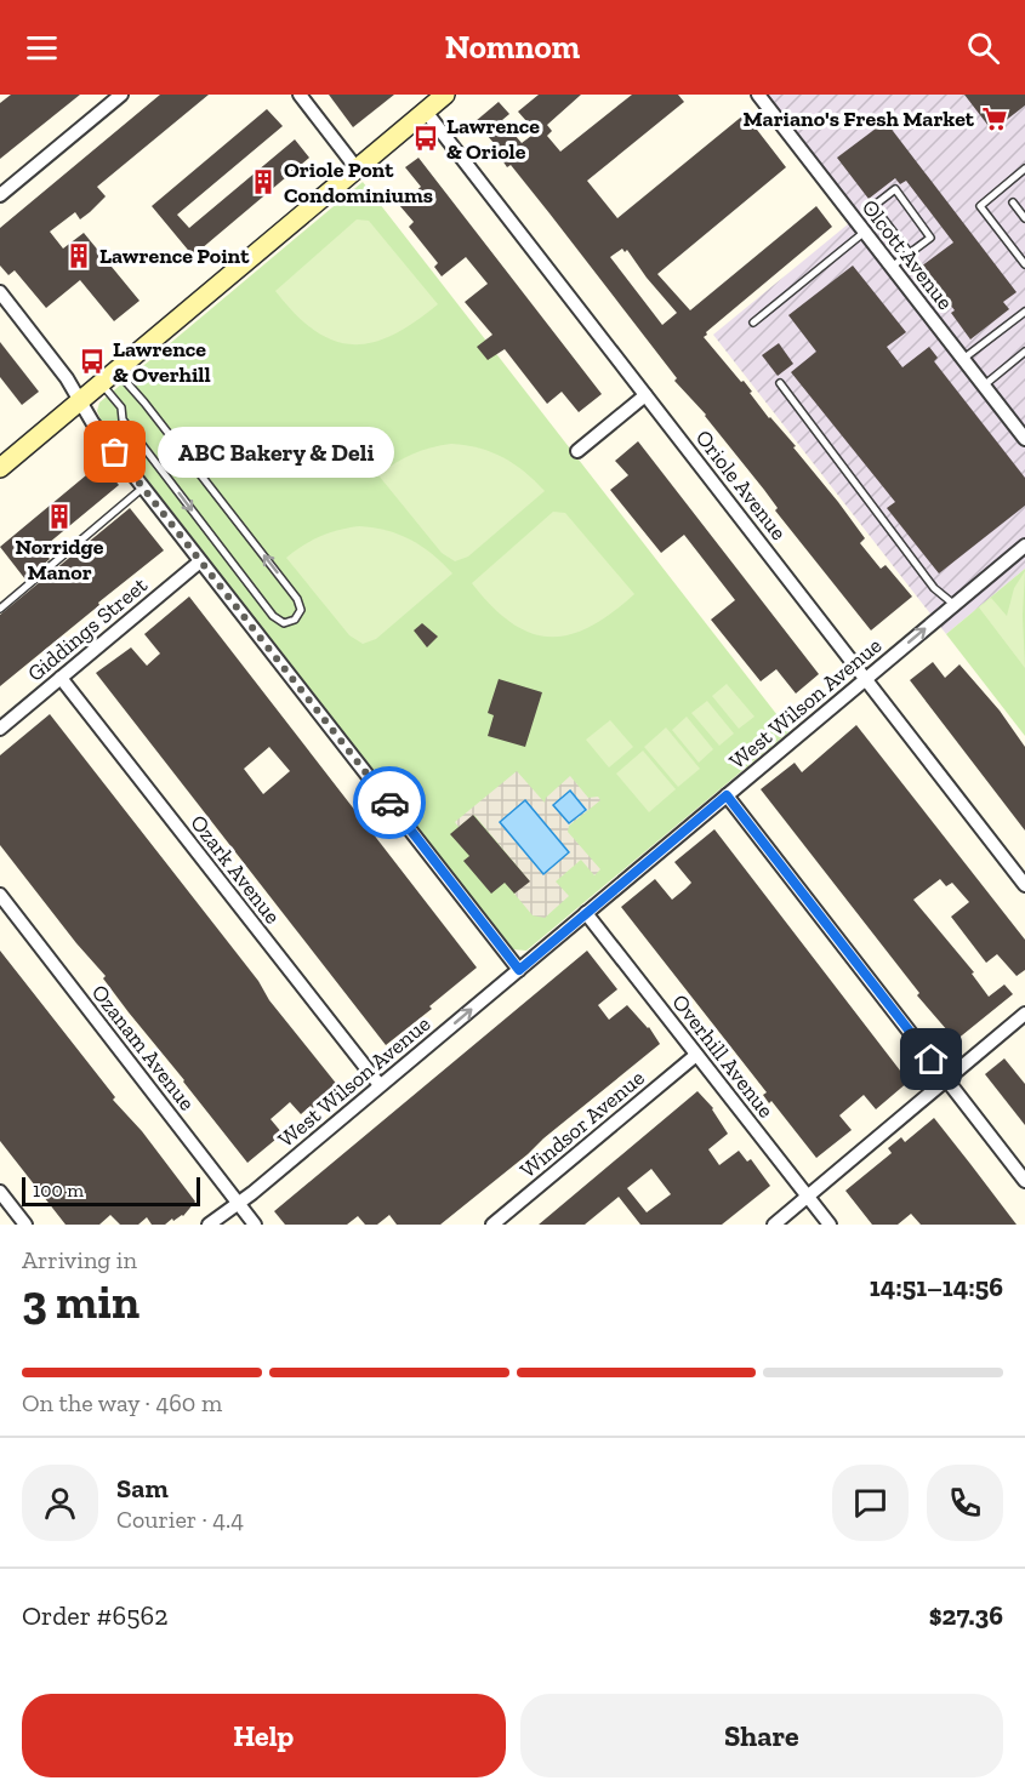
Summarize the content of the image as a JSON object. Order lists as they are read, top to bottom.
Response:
{
  "streets": {
    "street": [
      "Olcott Avenue",
      "Oriole Avenue",
      "Giddings Street",
      "West Wilson Avenue",
      "Ozark Avenue",
      "Ozanam Avenue",
      "Overhill Avenue",
      "Windsor Avenue"
    ]
  },
  "crossings": [
    ["Oriole Avenue", "West Wilson Avenue"],
    ["Giddings Street", "Ozark Avenue"],
    ["West Wilson Avenue", "Ozark Avenue"],
    ["West Wilson Avenue", "Ozanam Avenue"],
    ["West Wilson Avenue", "Overhill Avenue"],
    ["Overhill Avenue", "Windsor Avenue"]
  ],
  "places": {
    "supermarket": ["Mariano's Fresh Market"],
    "bus stop": ["Lawrence & Oriole", "Lawrence & Overhill"],
    "building": ["Oriole Pont Condominiums", "Lawrence Point", "Norridge Manor"],
    "other": ["ABC Bakery & Deli"]
  },
  "scale_bar": "100 m",
  "page": {
    "header": "Nomnom",
    "bubble": "ABC Bakery & Deli",
    "scale": "100 m",
    "heading": ["3 min", "Arriving in", "14:51–14:56"],
    "panel": [
      "Sam",
      "Courier · 4.4",
      "Order #6562",
      "$27.36"
    ],
    "bar": "On the way · 460 m",
    "buttons": ["Help", "Share"]
  }
}
